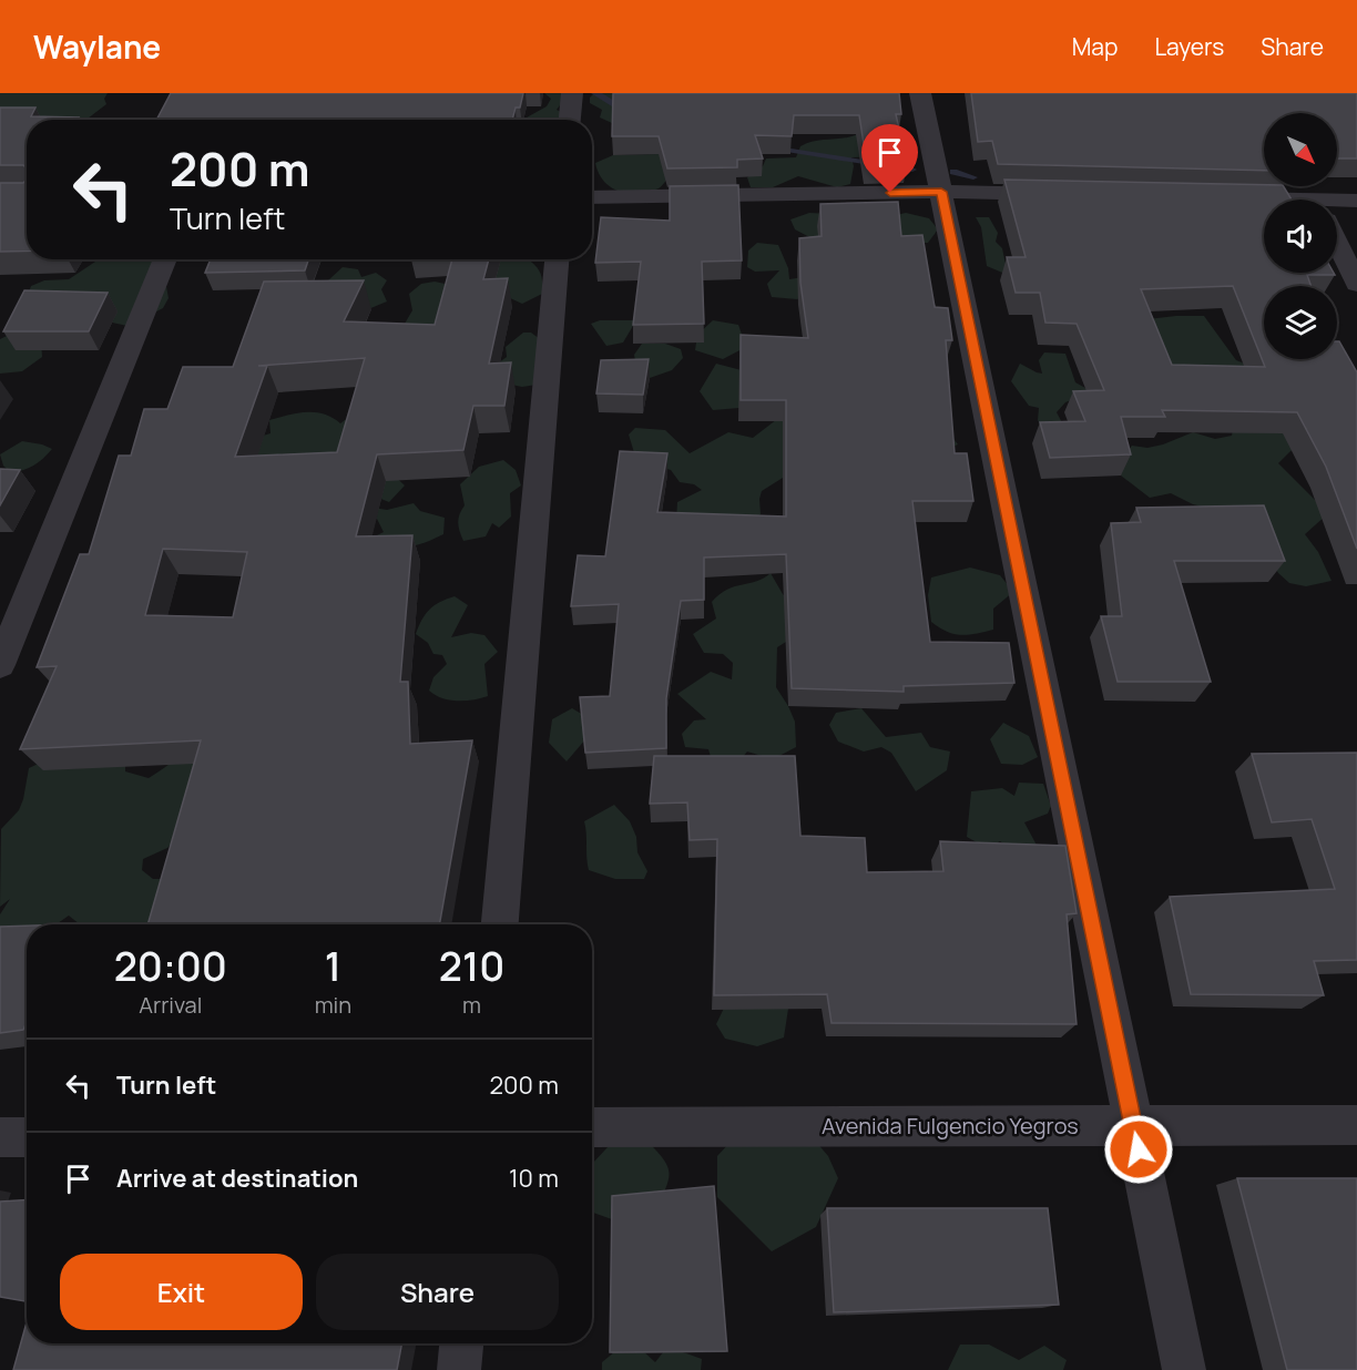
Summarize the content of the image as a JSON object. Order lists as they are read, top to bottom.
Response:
{
  "streets": {
    "street": ["Avenida Fulgencio Yegros"]
  },
  "north": "bottom right",
  "page": {
    "header": "Waylane",
    "nav": ["Map", "Layers", "Share"],
    "turn": ["200 m", "Turn left"],
    "eta": [
      "20:00",
      "Arrival",
      "1",
      "min",
      "210",
      "m"
    ],
    "list": [
      {
        "name": "Turn left",
        "value": "200 m"
      },
      {
        "name": "Arrive at destination",
        "value": "10 m"
      }
    ],
    "buttons": ["Exit", "Share"]
  }
}
